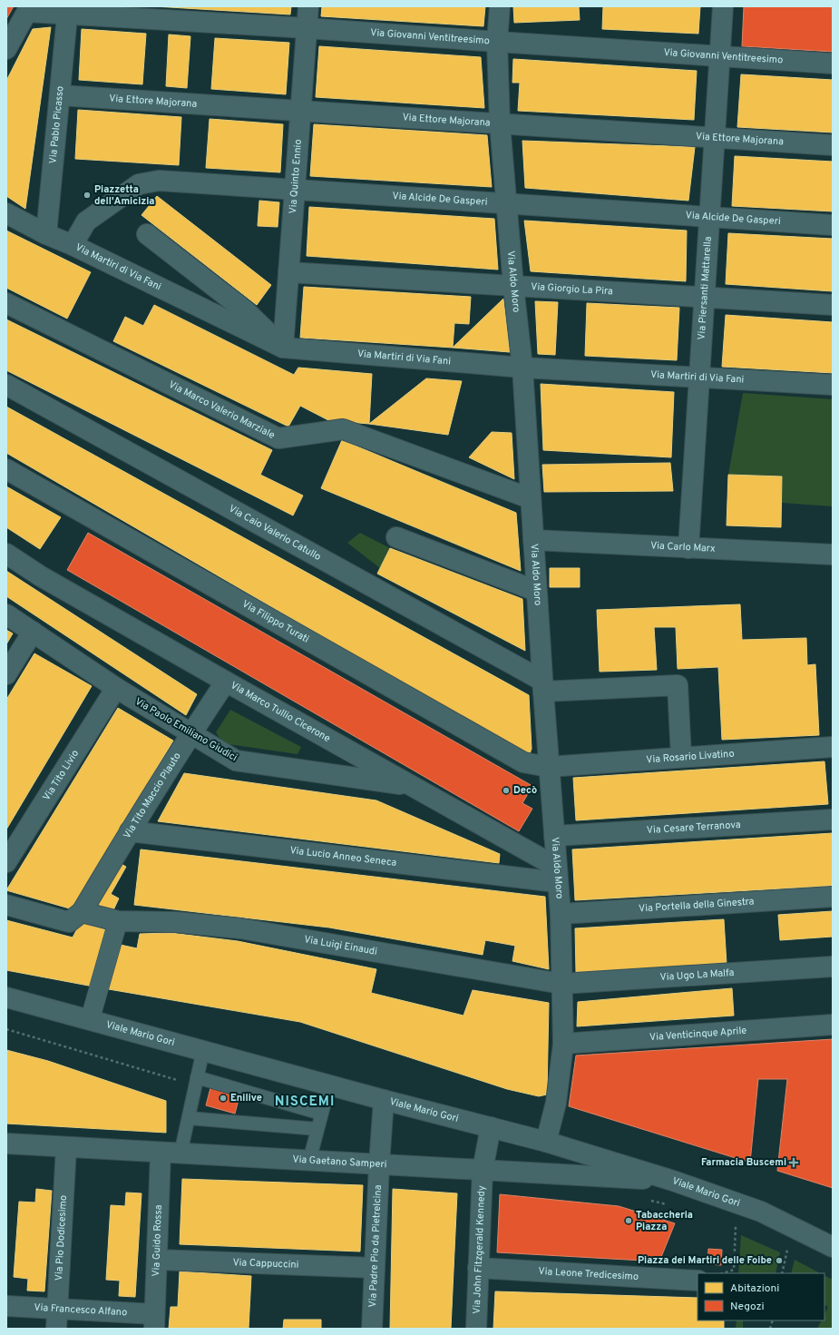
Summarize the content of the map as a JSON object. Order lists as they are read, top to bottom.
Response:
{
  "streets": {
    "street": [
      "Via Giovanni Ventitreesimo",
      "Via Ettore Majorana",
      "Via Pablo Picasso",
      "Via Quinto Ennio",
      "Via Alcide De Gasperi",
      "Via Martiri di Via Fani",
      "Via Aldo Moro",
      "Via Piersanti Mattarella",
      "Via Giorgio La Pira",
      "Via Marco Valerio Marziale",
      "Via Caio Valerio Catullo",
      "Via Carlo Marx",
      "Via Filippo Turati",
      "Via Marco Tullio Cicerone",
      "Via Paolo Emiliano Giudici",
      "Via Rosario Livatino",
      "Via Tito Livio",
      "Via Tito Maccio Plauto",
      "Via Cesare Terranova",
      "Via Lucio Anneo Seneca",
      "Via Portella della Ginestra",
      "Via Luigi Einaudi",
      "Via Ugo La Malfa",
      "Viale Mario Gori",
      "Via Venticinque Aprile",
      "Via Gaetano Samperi",
      "Via Pio Dodicesimo",
      "Via Guido Rossa",
      "Via Padre Pio da Pietrelcina",
      "Via John Fitzgerald Kennedy",
      "Via Cappuccini",
      "Via Leone Tredicesimo",
      "Via Francesco Alfano"
    ]
  },
  "crossings": [
    ["Via Giovanni Ventitreesimo", "Via Pablo Picasso"],
    ["Via Giovanni Ventitreesimo", "Via Quinto Ennio"],
    ["Via Giovanni Ventitreesimo", "Via Aldo Moro"],
    ["Via Giovanni Ventitreesimo", "Via Piersanti Mattarella"],
    ["Via Ettore Majorana", "Via Pablo Picasso"],
    ["Via Ettore Majorana", "Via Quinto Ennio"],
    ["Via Ettore Majorana", "Via Aldo Moro"],
    ["Via Ettore Majorana", "Via Piersanti Mattarella"],
    ["Via Pablo Picasso", "Via Martiri di Via Fani"],
    ["Via Quinto Ennio", "Via Alcide De Gasperi"],
    ["Via Quinto Ennio", "Via Martiri di Via Fani"],
    ["Via Quinto Ennio", "Via Giorgio La Pira"],
    ["Via Alcide De Gasperi", "Via Martiri di Via Fani"],
    ["Via Alcide De Gasperi", "Via Aldo Moro"],
    ["Via Alcide De Gasperi", "Via Piersanti Mattarella"],
    ["Via Martiri di Via Fani", "Via Aldo Moro"],
    ["Via Martiri di Via Fani", "Via Piersanti Mattarella"],
    ["Via Aldo Moro", "Via Giorgio La Pira"],
    ["Via Aldo Moro", "Via Marco Valerio Marziale"],
    ["Via Aldo Moro", "Via Caio Valerio Catullo"],
    ["Via Aldo Moro", "Via Carlo Marx"],
    ["Via Aldo Moro", "Via Filippo Turati"],
    ["Via Aldo Moro", "Via Marco Tullio Cicerone"],
    ["Via Aldo Moro", "Via Rosario Livatino"],
    ["Via Aldo Moro", "Via Cesare Terranova"],
    ["Via Aldo Moro", "Via Lucio Anneo Seneca"],
    ["Via Aldo Moro", "Via Portella della Ginestra"],
    ["Via Aldo Moro", "Via Luigi Einaudi"],
    ["Via Aldo Moro", "Via Ugo La Malfa"],
    ["Via Aldo Moro", "Viale Mario Gori"],
    ["Via Aldo Moro", "Via Venticinque Aprile"],
    ["Via Piersanti Mattarella", "Via Giorgio La Pira"],
    ["Via Piersanti Mattarella", "Via Carlo Marx"],
    ["Via Filippo Turati", "Via Rosario Livatino"],
    ["Via Marco Tullio Cicerone", "Via Paolo Emiliano Giudici"],
    ["Via Marco Tullio Cicerone", "Via Tito Maccio Plauto"],
    ["Via Marco Tullio Cicerone", "Via Lucio Anneo Seneca"],
    ["Via Paolo Emiliano Giudici", "Via Tito Livio"],
    ["Via Paolo Emiliano Giudici", "Via Tito Maccio Plauto"],
    ["Via Tito Maccio Plauto", "Via Lucio Anneo Seneca"],
    ["Via Tito Maccio Plauto", "Via Luigi Einaudi"],
    ["Via Luigi Einaudi", "Via Ugo La Malfa"],
    ["Viale Mario Gori", "Via Gaetano Samperi"],
    ["Viale Mario Gori", "Via Padre Pio da Pietrelcina"],
    ["Viale Mario Gori", "Via John Fitzgerald Kennedy"],
    ["Via Gaetano Samperi", "Via Pio Dodicesimo"],
    ["Via Gaetano Samperi", "Via Guido Rossa"],
    ["Via Gaetano Samperi", "Via Padre Pio da Pietrelcina"],
    ["Via Gaetano Samperi", "Via John Fitzgerald Kennedy"],
    ["Via Pio Dodicesimo", "Via Francesco Alfano"],
    ["Via Guido Rossa", "Via Cappuccini"],
    ["Via Guido Rossa", "Via Francesco Alfano"],
    ["Via Padre Pio da Pietrelcina", "Via Cappuccini"],
    ["Via John Fitzgerald Kennedy", "Via Leone Tredicesimo"]
  ],
  "districts": ["NISCEMI"],
  "places": {
    "other": [
      "Piazzetta dell'Amicizia",
      "Decò",
      "Enilive",
      "Tabaccheria Piazza",
      "Piazza dei Martiri delle Foibe"
    ],
    "health": ["Farmacia Buscemi"]
  },
  "legend": ["Abitazioni", "Negozi"]
}
